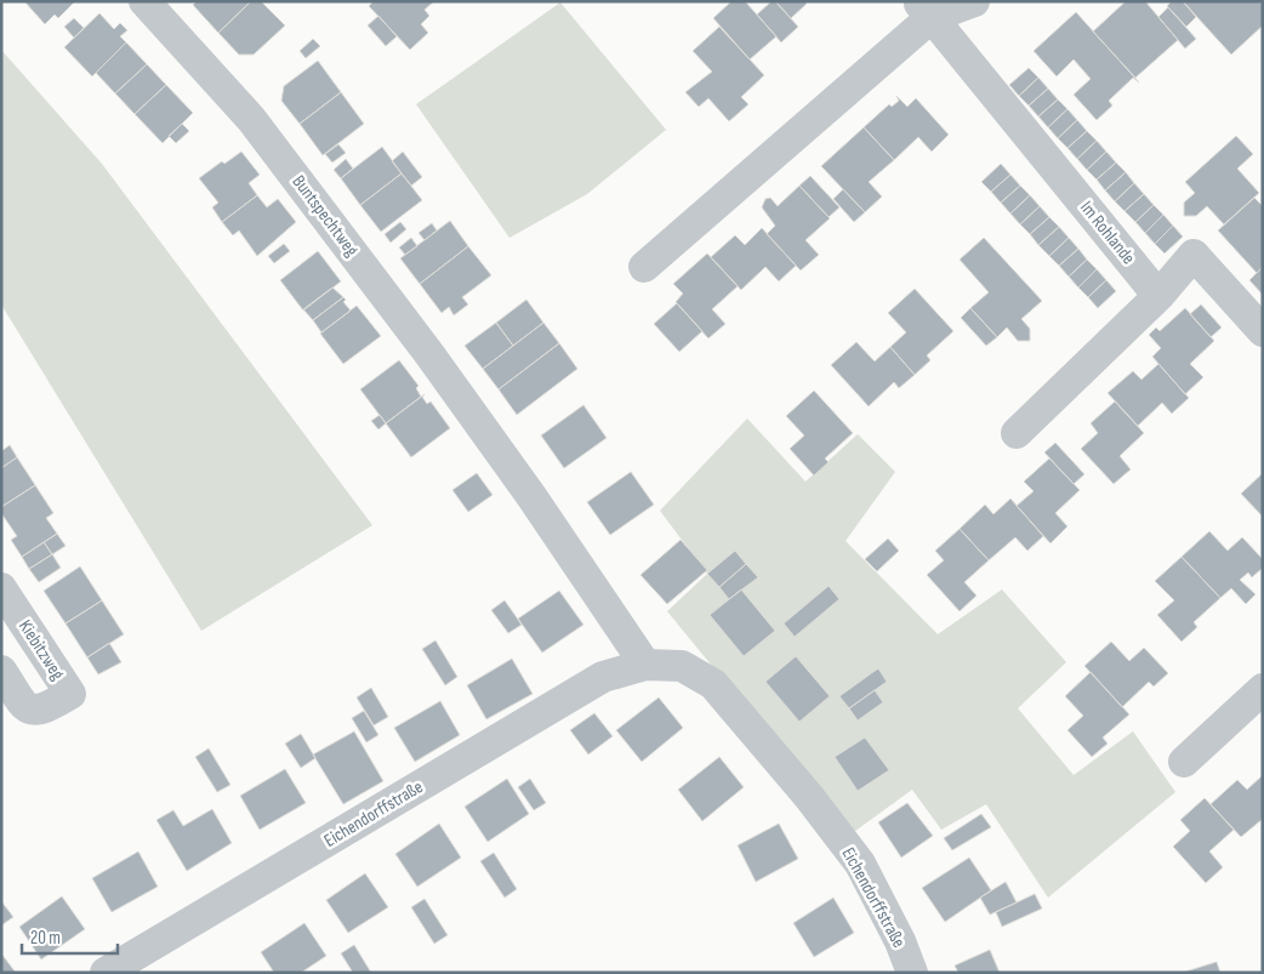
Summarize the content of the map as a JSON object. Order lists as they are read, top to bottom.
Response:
{
  "streets": {
    "street": [
      "Buntspechtweg",
      "Im Rohlande",
      "Kiebitzweg",
      "Eichendorffstraße"
    ]
  },
  "crossings": [
    ["Buntspechtweg", "Eichendorffstraße"]
  ],
  "scale_bar": "20 m"
}
